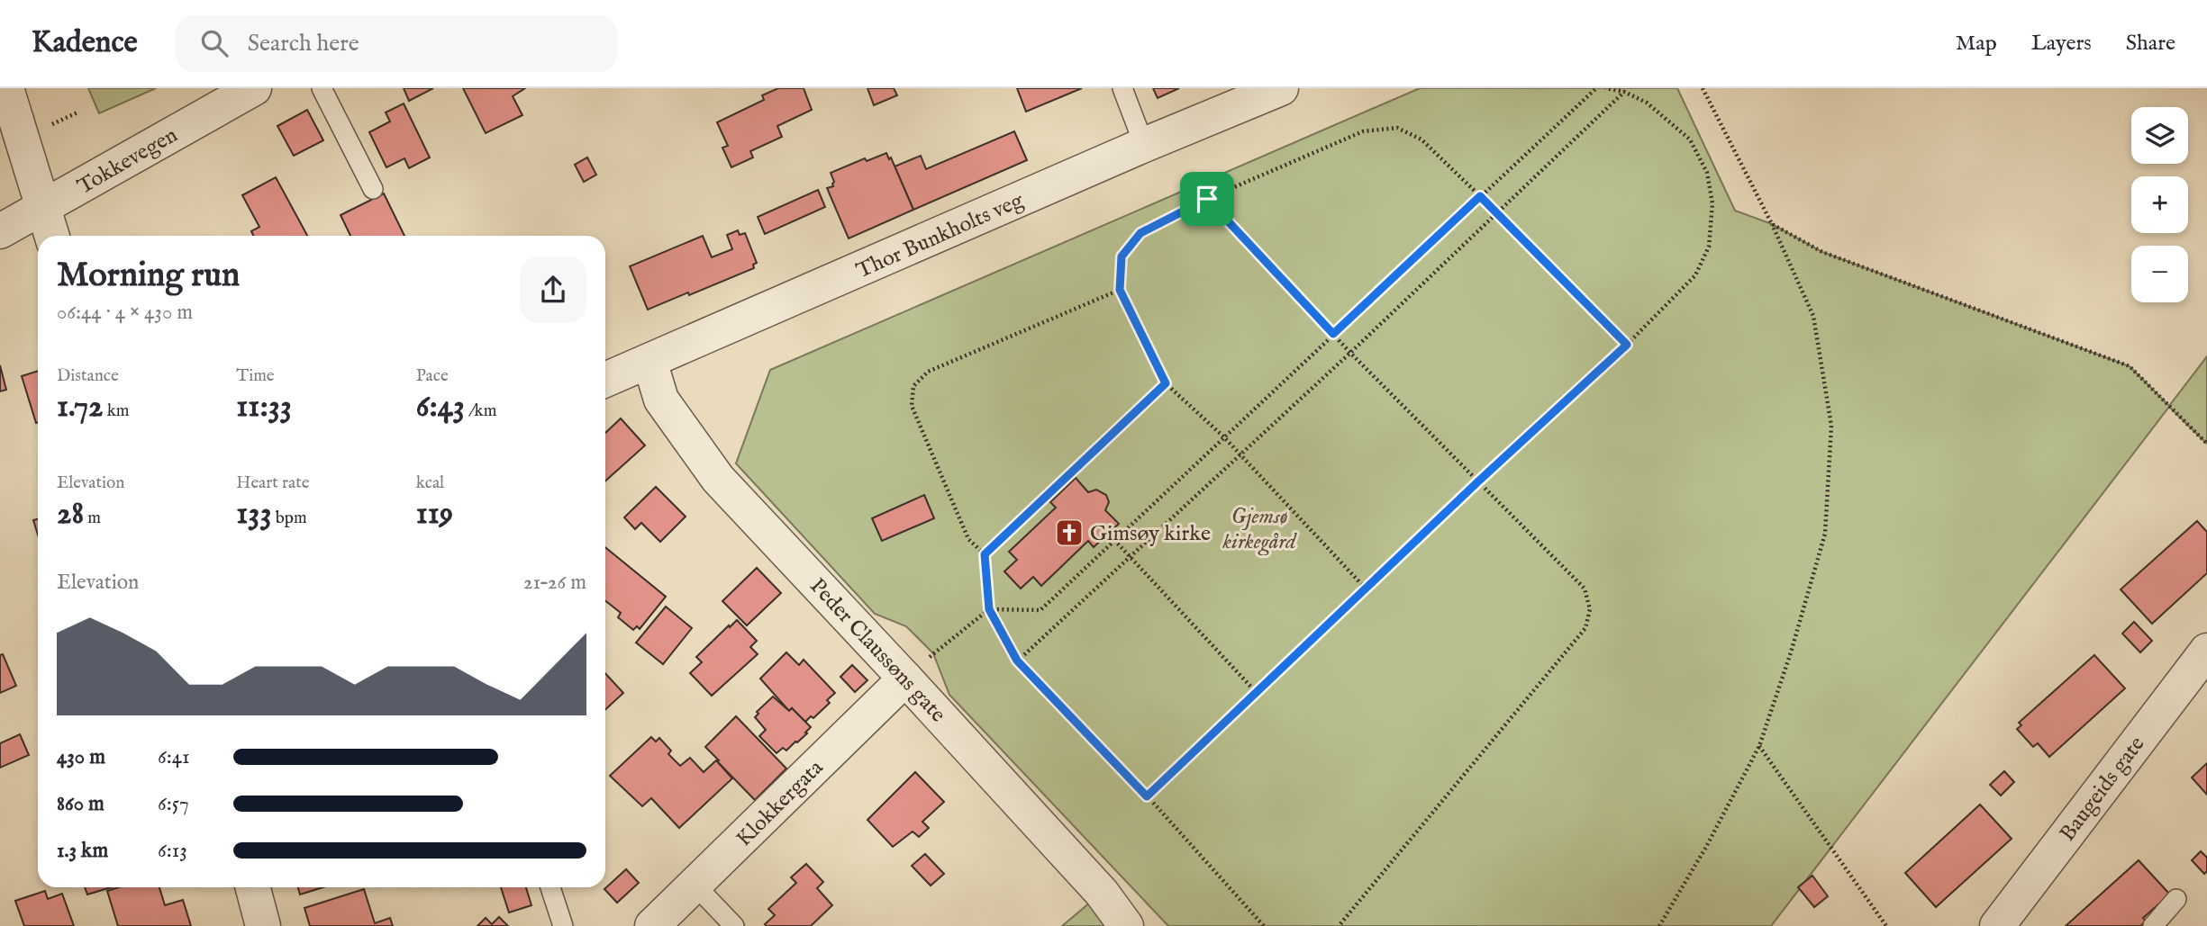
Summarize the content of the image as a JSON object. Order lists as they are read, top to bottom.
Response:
{
  "streets": {
    "street": [
      "Tokkevegen",
      "Thor Bunkholts veg",
      "Peder Claussøns gate",
      "Baugeids gate",
      "Klokkergata"
    ]
  },
  "crossings": [
    ["Thor Bunkholts veg", "Peder Claussøns gate"],
    ["Peder Claussøns gate", "Klokkergata"]
  ],
  "parks": ["Gjemsø kirkegård"],
  "places": {
    "church": ["Gimsøy kirke"]
  },
  "page": {
    "header": "Kadence",
    "search": "Search here",
    "nav": ["Map", "Layers", "Share"],
    "map_buttons": ["+", "−"],
    "heading": ["Morning run", "06:44 · 4 × 430 m"],
    "stats": [
      ["Distance", "1.72 km"],
      ["Time", "11:33"],
      ["Pace", "6:43 /km"],
      ["Elevation", "28 m"],
      ["Heart rate", "133 bpm"],
      ["kcal", "119"]
    ],
    "chart": ["Elevation", "21–26 m"],
    "list": [
      {
        "name": "430 m",
        "note": "6:41"
      },
      {
        "name": "860 m",
        "note": "6:57"
      },
      {
        "name": "1.3 km",
        "note": "6:13"
      }
    ]
  }
}
